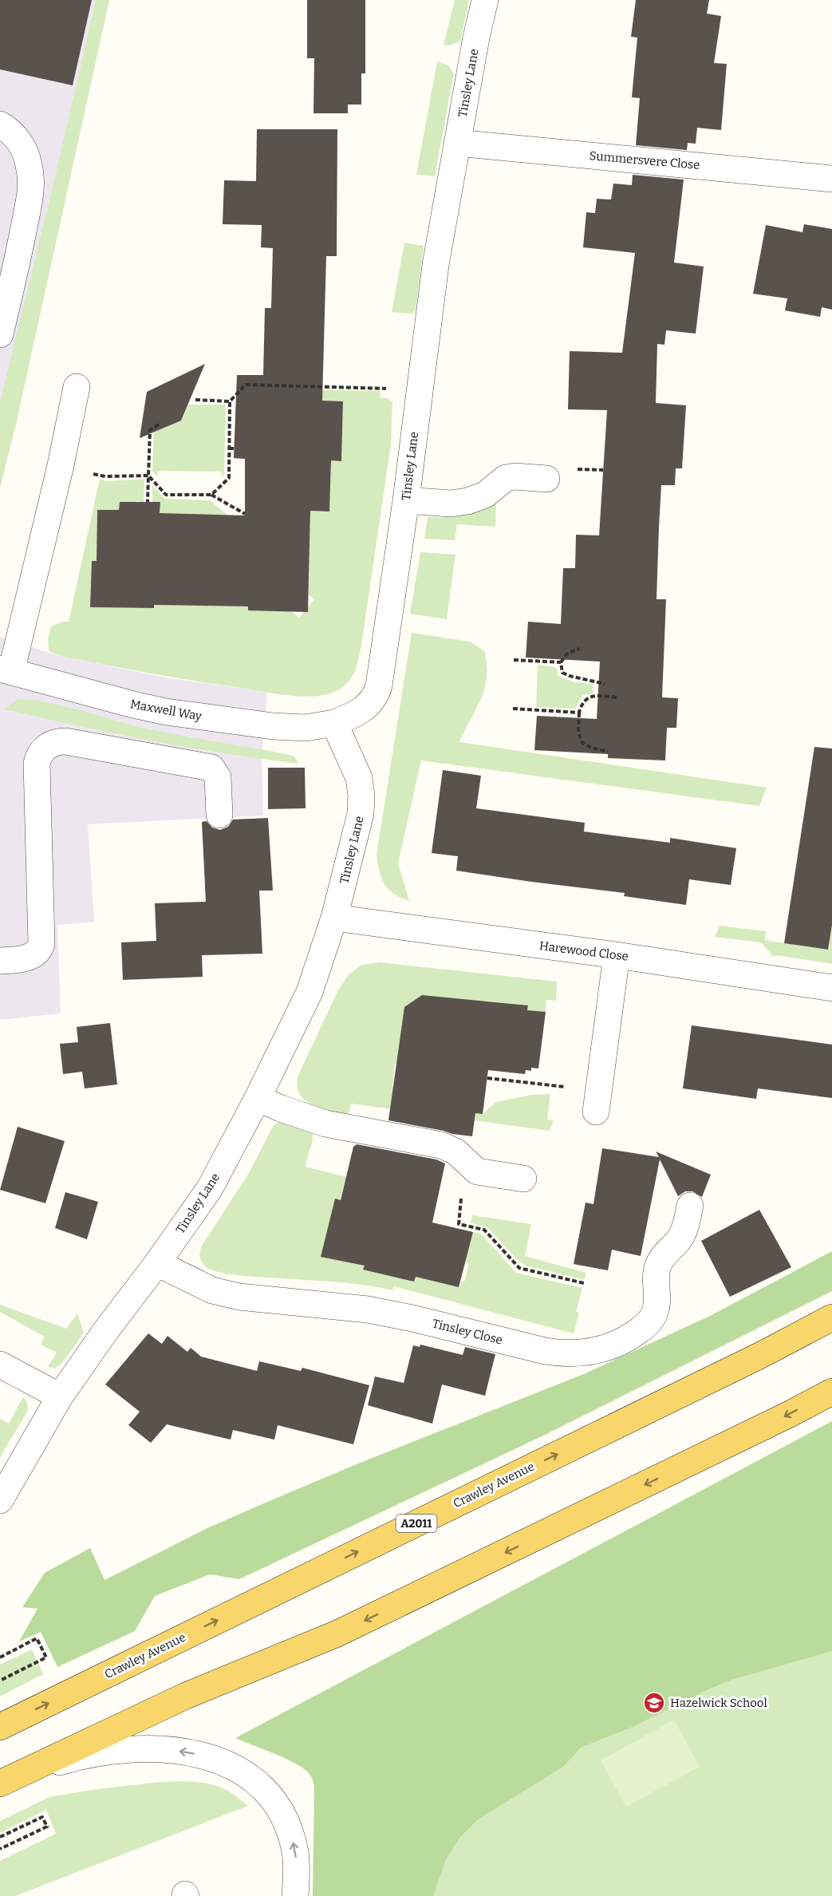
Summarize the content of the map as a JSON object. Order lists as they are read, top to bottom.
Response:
{
  "streets": {
    "main road": ["Crawley Avenue", "A2011"],
    "street": [
      "Tinsley Lane",
      "Summersvere Close",
      "Maxwell Way",
      "Harewood Close",
      "Tinsley Close"
    ]
  },
  "crossings": [
    ["Tinsley Lane", "Summersvere Close"],
    ["Tinsley Lane", "Maxwell Way"],
    ["Tinsley Lane", "Harewood Close"],
    ["Tinsley Lane", "Tinsley Close"]
  ],
  "places": {
    "school or university": ["Hazelwick School"]
  }
}
